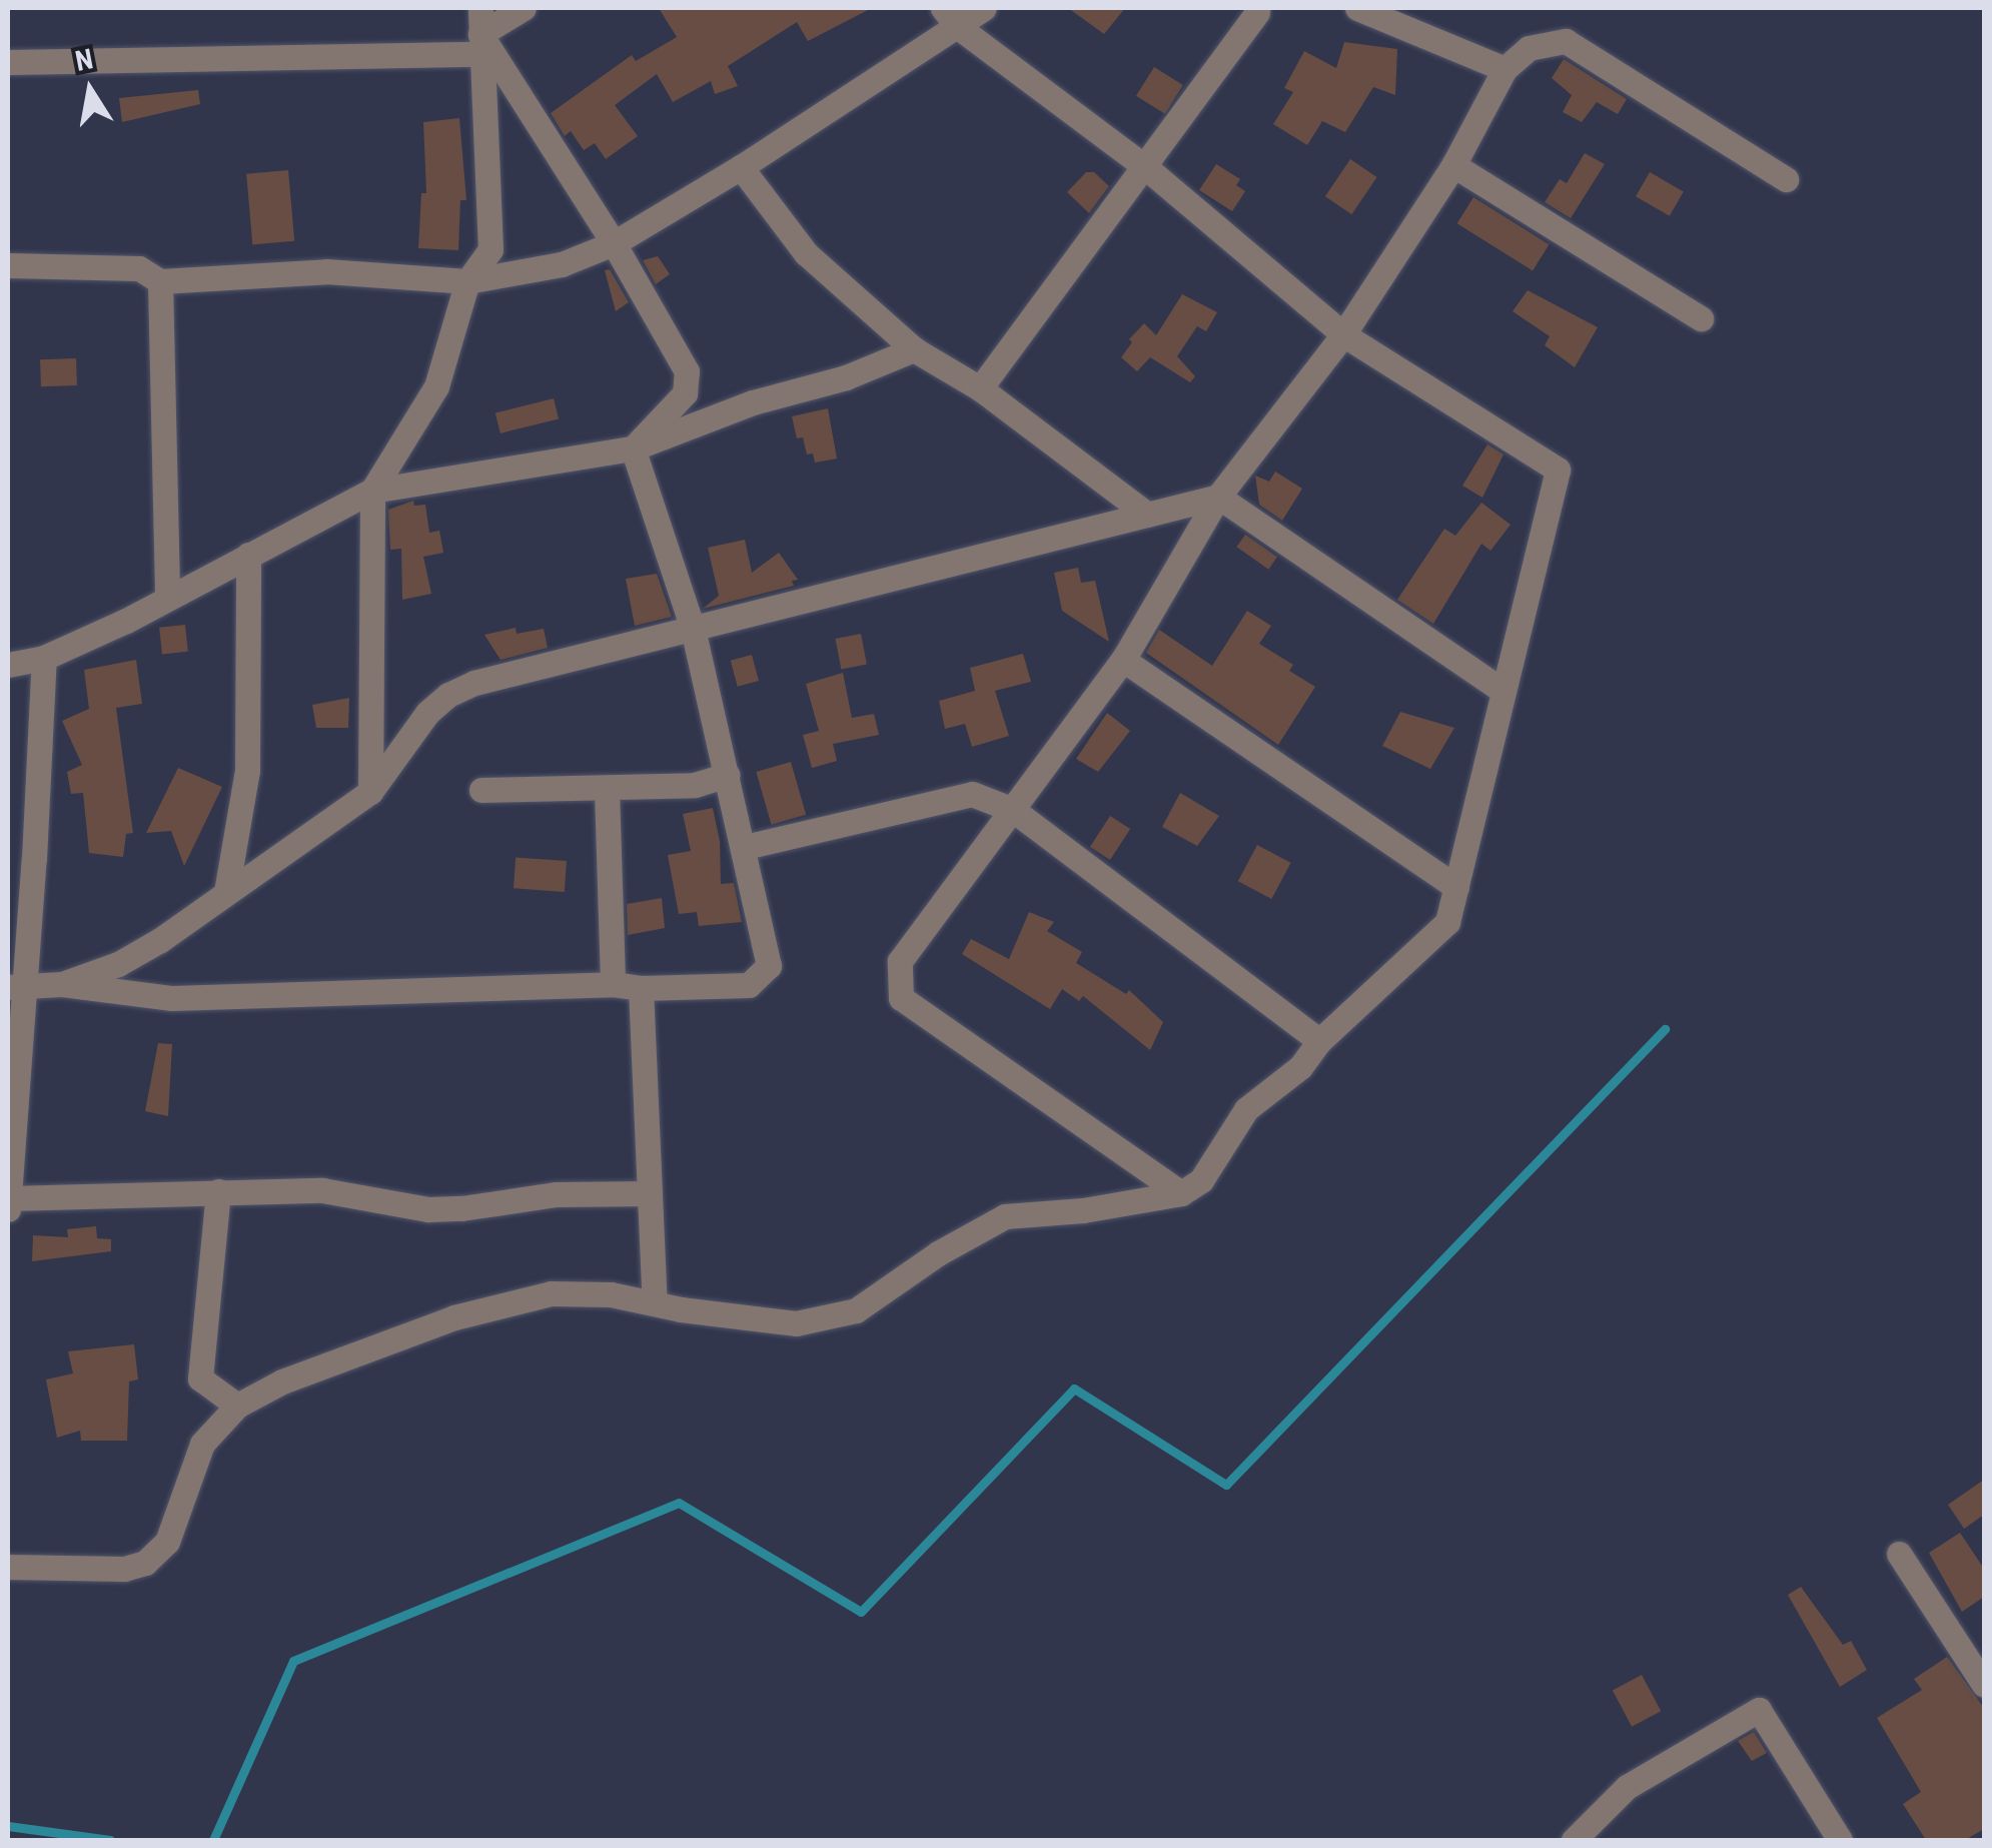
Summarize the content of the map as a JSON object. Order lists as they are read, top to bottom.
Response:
{
  "north": "top"
}
